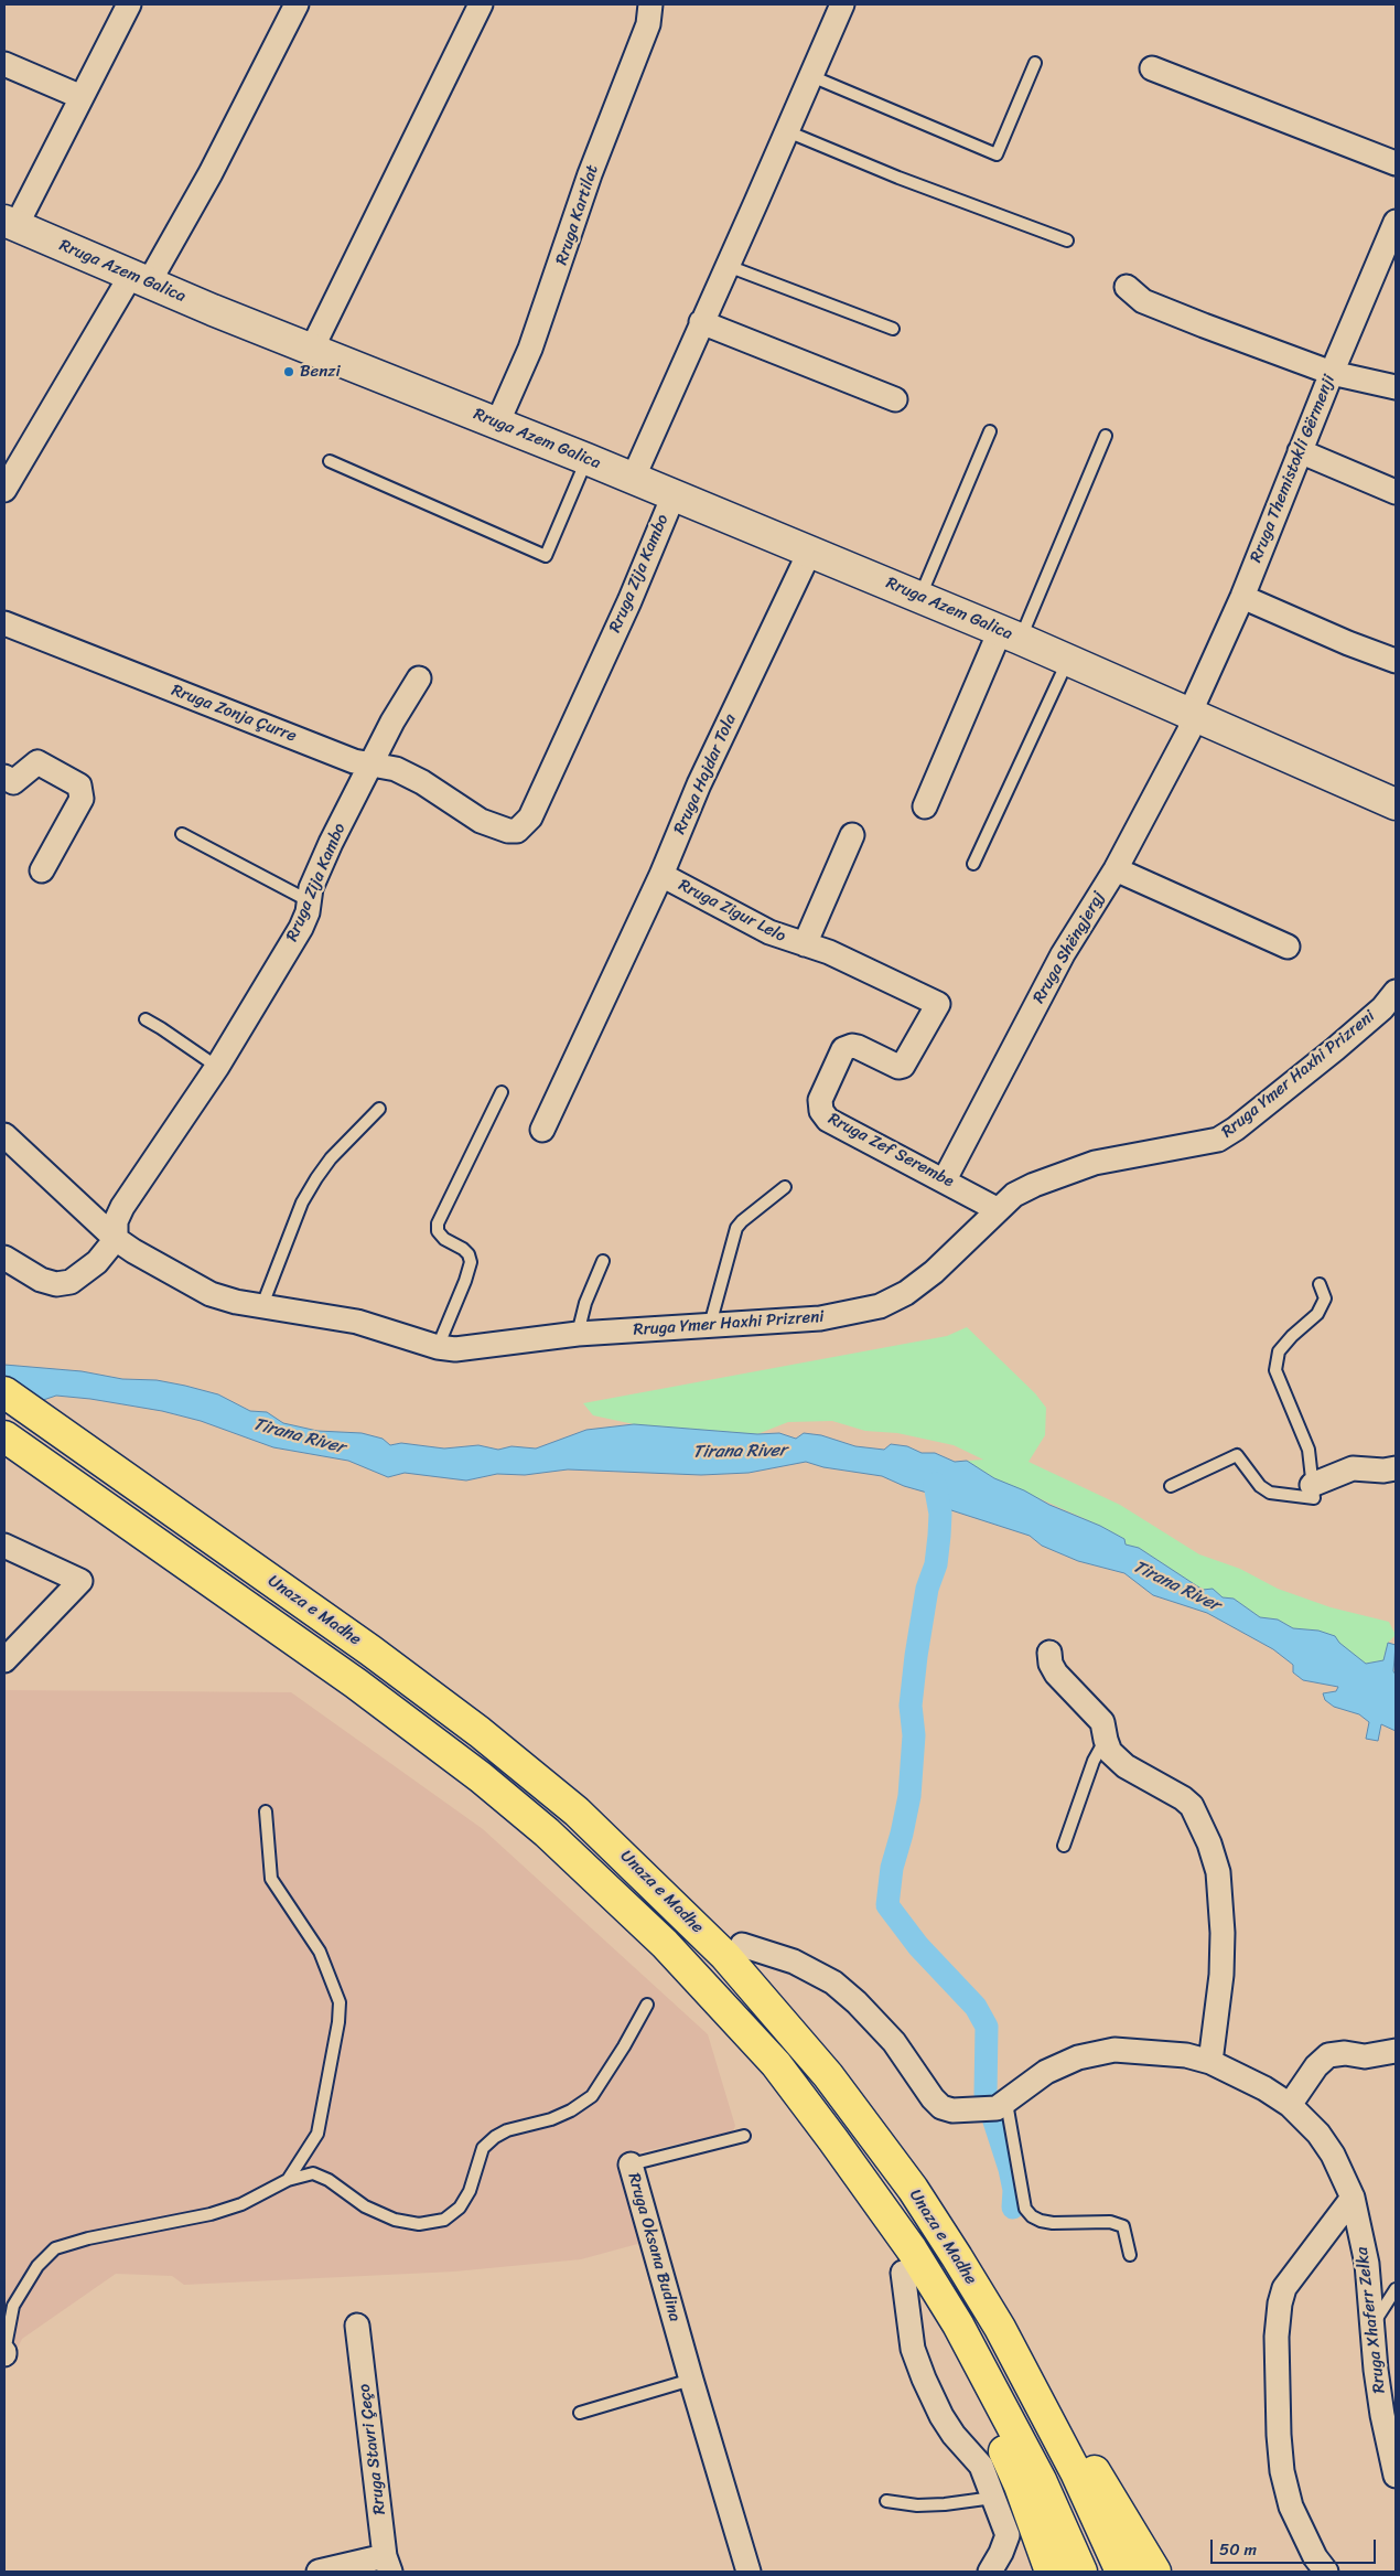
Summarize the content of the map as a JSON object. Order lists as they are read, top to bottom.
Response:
{
  "streets": {
    "highway": ["Unaza e Madhe"],
    "main road": ["Rruga Azem Galica"],
    "street": [
      "Rruga Kartilat",
      "Rruga Themistokli Gërmenji",
      "Rruga Zija Kambo",
      "Rruga Zonja Çurre",
      "Rruga Hajdar Tola",
      "Rruga Zigur Lelo",
      "Rruga Shëngjergj",
      "Rruga Ymer Haxhi Prizreni",
      "Rruga Zef Serembe",
      "Rruga Oksana Budina",
      "Rruga Xhaferr Zelka",
      "Rruga Stavri Çeço"
    ]
  },
  "crossings": [
    ["Rruga Kartilat", "Rruga Azem Galica"],
    ["Rruga Azem Galica", "Rruga Themistokli Gërmenji"],
    ["Rruga Azem Galica", "Rruga Zija Kambo"],
    ["Rruga Azem Galica", "Rruga Hajdar Tola"],
    ["Rruga Azem Galica", "Rruga Shëngjergj"],
    ["Rruga Themistokli Gërmenji", "Rruga Shëngjergj"],
    ["Rruga Zija Kambo", "Rruga Zonja Çurre"],
    ["Rruga Zija Kambo", "Rruga Ymer Haxhi Prizreni"],
    ["Rruga Hajdar Tola", "Rruga Zigur Lelo"],
    ["Rruga Zigur Lelo", "Rruga Zef Serembe"],
    ["Rruga Shëngjergj", "Rruga Zef Serembe"],
    ["Rruga Ymer Haxhi Prizreni", "Rruga Zef Serembe"]
  ],
  "water": ["Tirana River"],
  "places": ["Benzi"],
  "scale_bar": "50 m"
}
